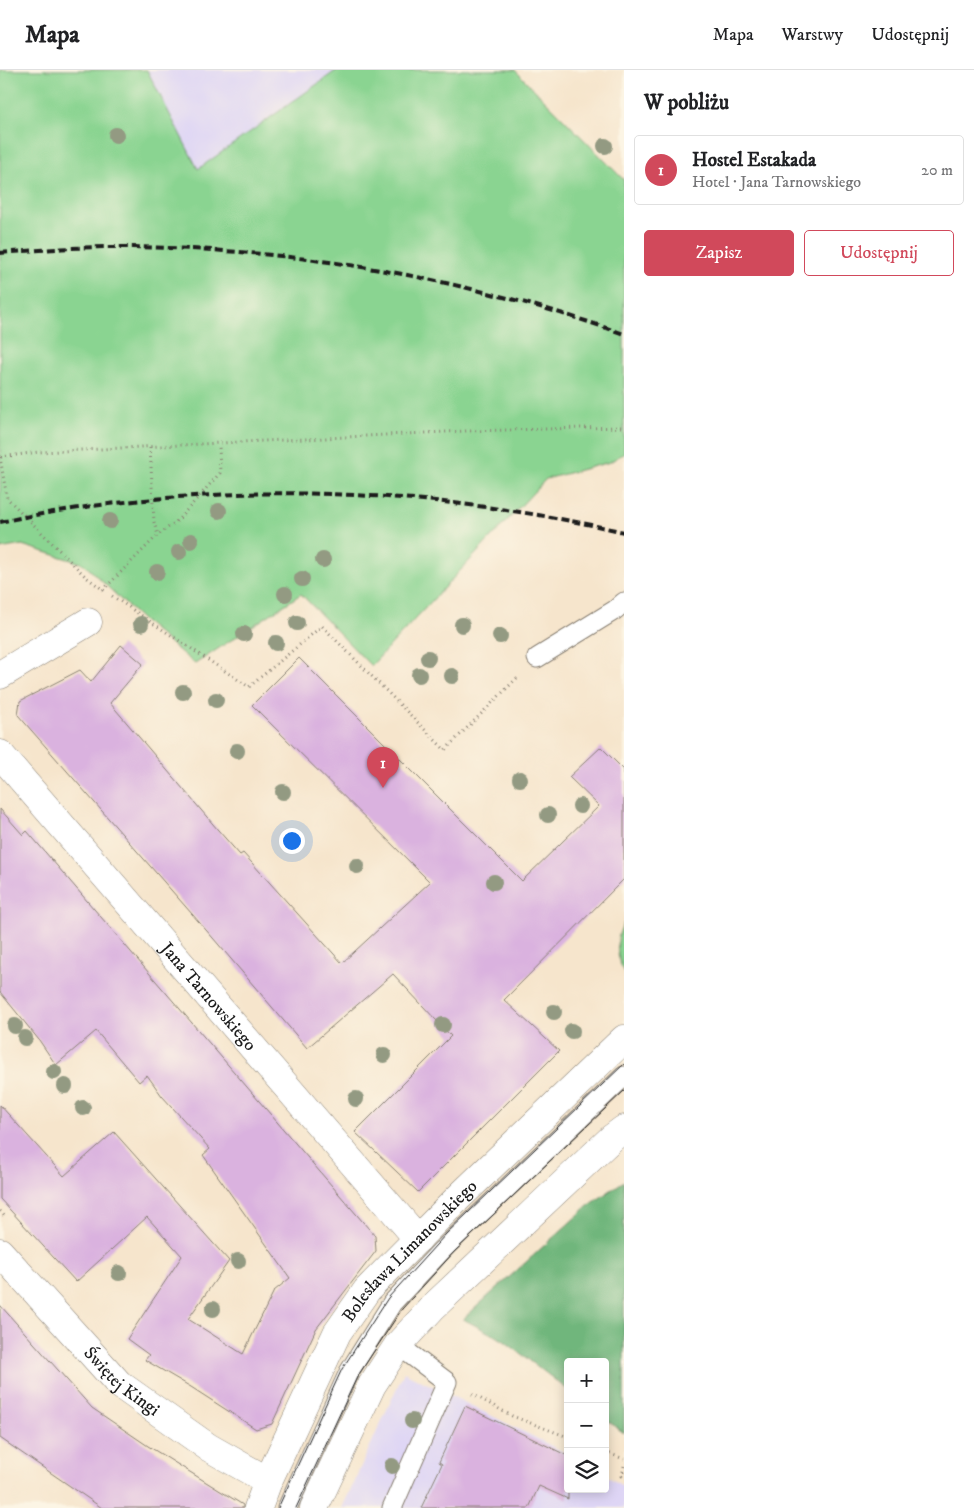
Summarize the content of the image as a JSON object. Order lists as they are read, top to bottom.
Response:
{
  "streets": {
    "street": ["Jana Tarnowskiego", "Bolesława Limanowskiego", "Świętej Kingi"]
  },
  "crossings": [
    ["Jana Tarnowskiego", "Bolesława Limanowskiego"],
    ["Bolesława Limanowskiego", "Świętej Kingi"]
  ],
  "page": {
    "header": "Mapa",
    "nav": ["Mapa", "Warstwy", "Udostępnij"],
    "heading": "W pobliżu",
    "list": [
      {
        "mark": "1",
        "name": "Hostel Estakada",
        "note": "Hotel · Jana Tarnowskiego",
        "value": "20 m"
      }
    ],
    "buttons": ["Zapisz", "Udostępnij"],
    "pins": "1",
    "map_buttons": ["+", "−"]
  }
}
